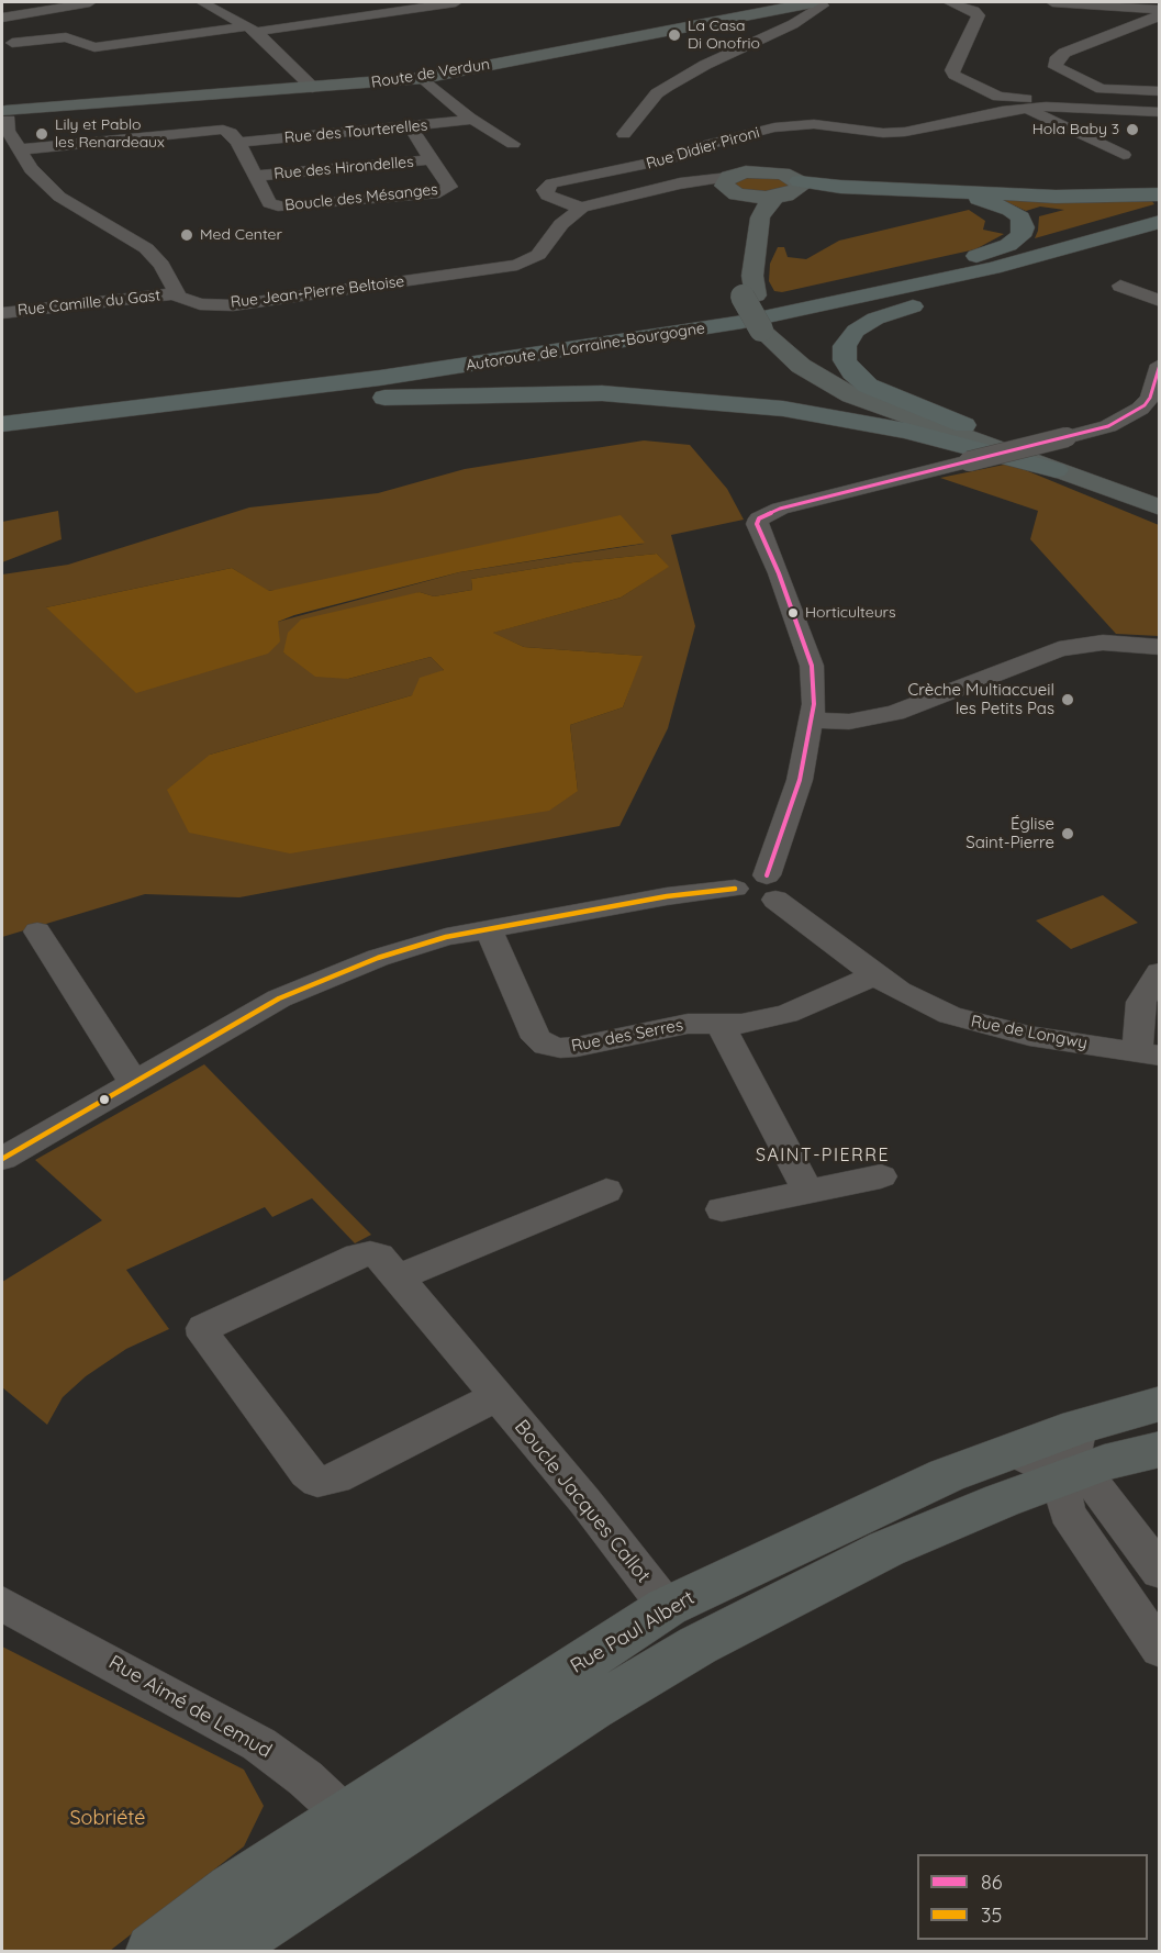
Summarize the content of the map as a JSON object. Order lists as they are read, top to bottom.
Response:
{
  "streets": {
    "highway": ["Autoroute de Lorraine-Bourgogne"],
    "main road": ["Route de Verdun", "Rue Paul Albert"],
    "street": [
      "Rue des Tourterelles",
      "Rue Didier Pironi",
      "Rue des Hirondelles",
      "Boucle des Mésanges",
      "Rue Jean-Pierre Beltoise",
      "Rue Camille du Gast",
      "Rue de Longwy",
      "Rue des Serres",
      "Boucle Jacques Callot",
      "Rue Aimé de Lemud"
    ]
  },
  "crossings": [
    ["Rue des Tourterelles", "Boucle des Mésanges"],
    ["Rue Didier Pironi", "Rue Jean-Pierre Beltoise"],
    ["Rue des Hirondelles", "Boucle des Mésanges"],
    ["Rue Jean-Pierre Beltoise", "Rue Camille du Gast"],
    ["Rue de Longwy", "Rue des Serres"],
    ["Boucle Jacques Callot", "Rue Paul Albert"],
    ["Rue Paul Albert", "Rue Aimé de Lemud"]
  ],
  "districts": ["SAINT-PIERRE"],
  "parks": ["Sobriété"],
  "places": [
    "La Casa Di Onofrio",
    "Hola Baby 3",
    "Lily et Pablo les Renardeaux",
    "Med Center",
    "Horticulteurs",
    "Crèche Multiaccueil les Petits Pas",
    "Église Saint-Pierre"
  ],
  "lines": ["transit line 86", "transit line 35"],
  "legend": ["86", "35"]
}
